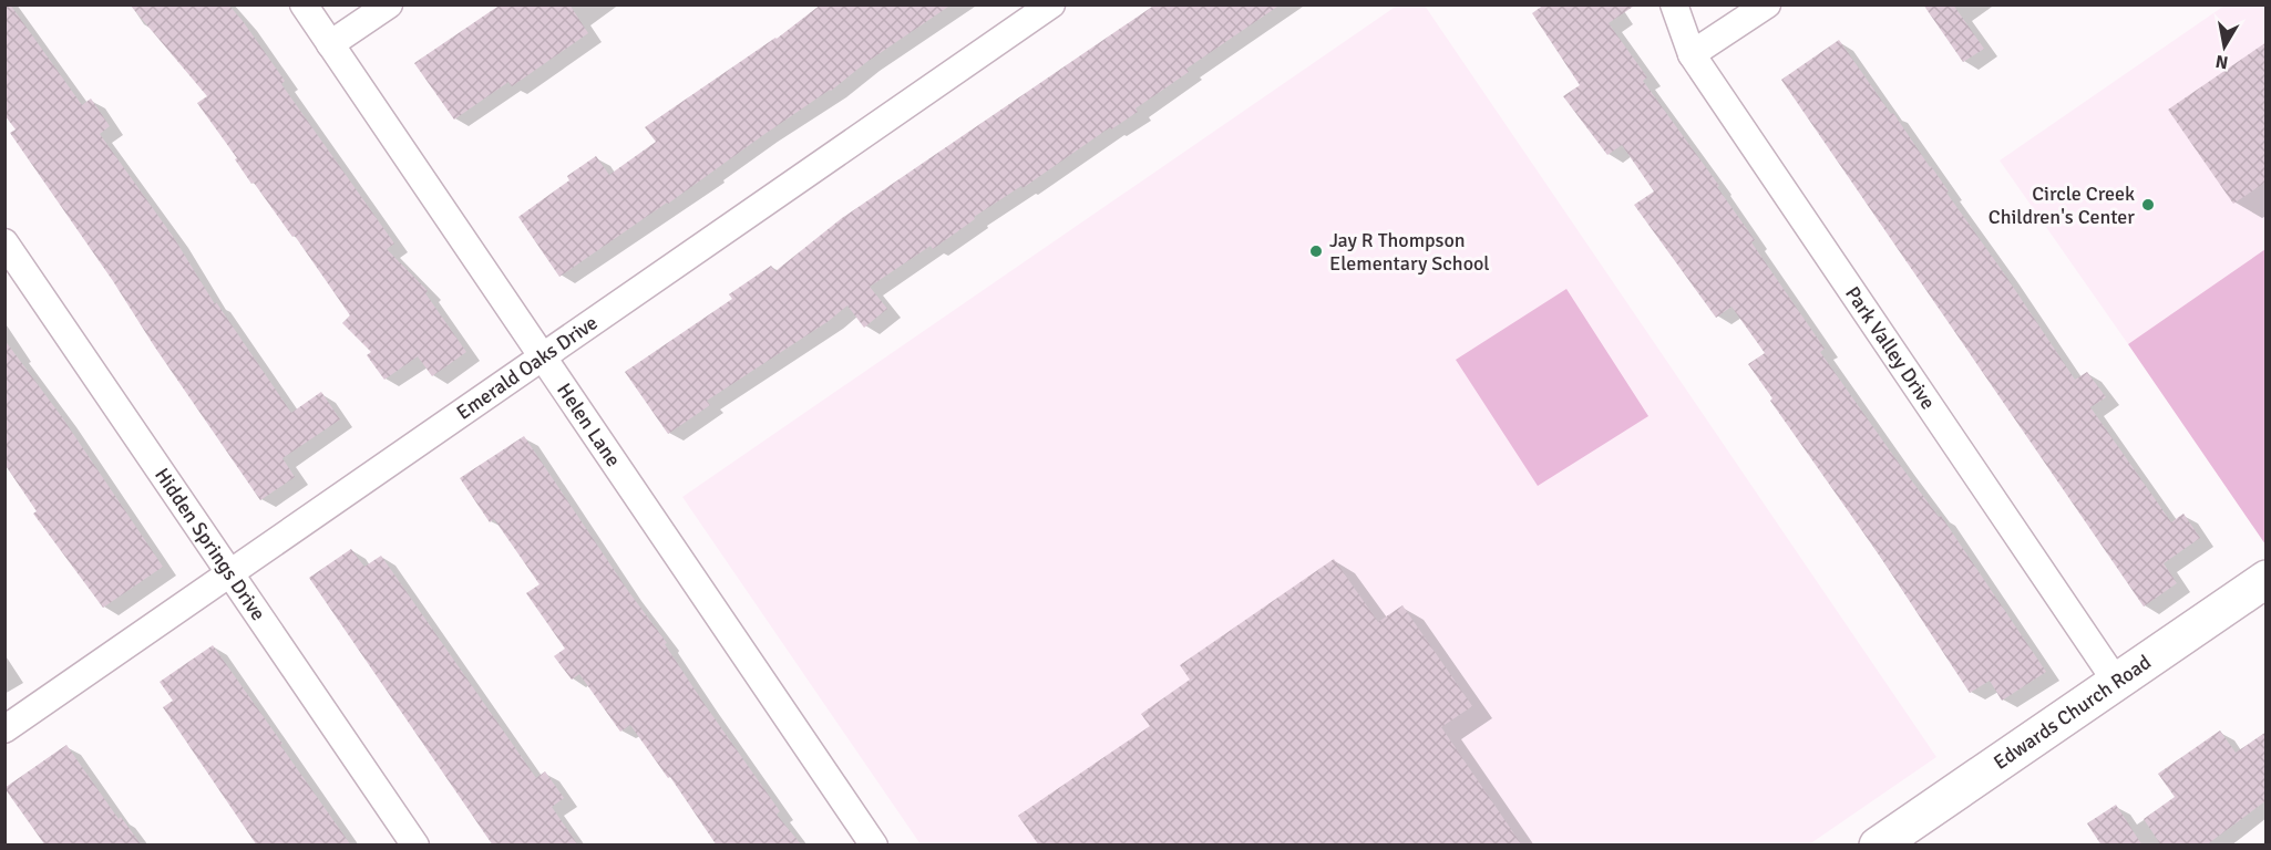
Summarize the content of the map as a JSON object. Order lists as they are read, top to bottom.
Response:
{
  "streets": {
    "street": [
      "Park Valley Drive",
      "Emerald Oaks Drive",
      "Helen Lane",
      "Hidden Springs Drive",
      "Edwards Church Road"
    ]
  },
  "crossings": [
    ["Park Valley Drive", "Edwards Church Road"],
    ["Emerald Oaks Drive", "Helen Lane"],
    ["Emerald Oaks Drive", "Hidden Springs Drive"]
  ],
  "places": ["Circle Creek Children's Center", "Jay R Thompson Elementary School"],
  "north": "bottom"
}
